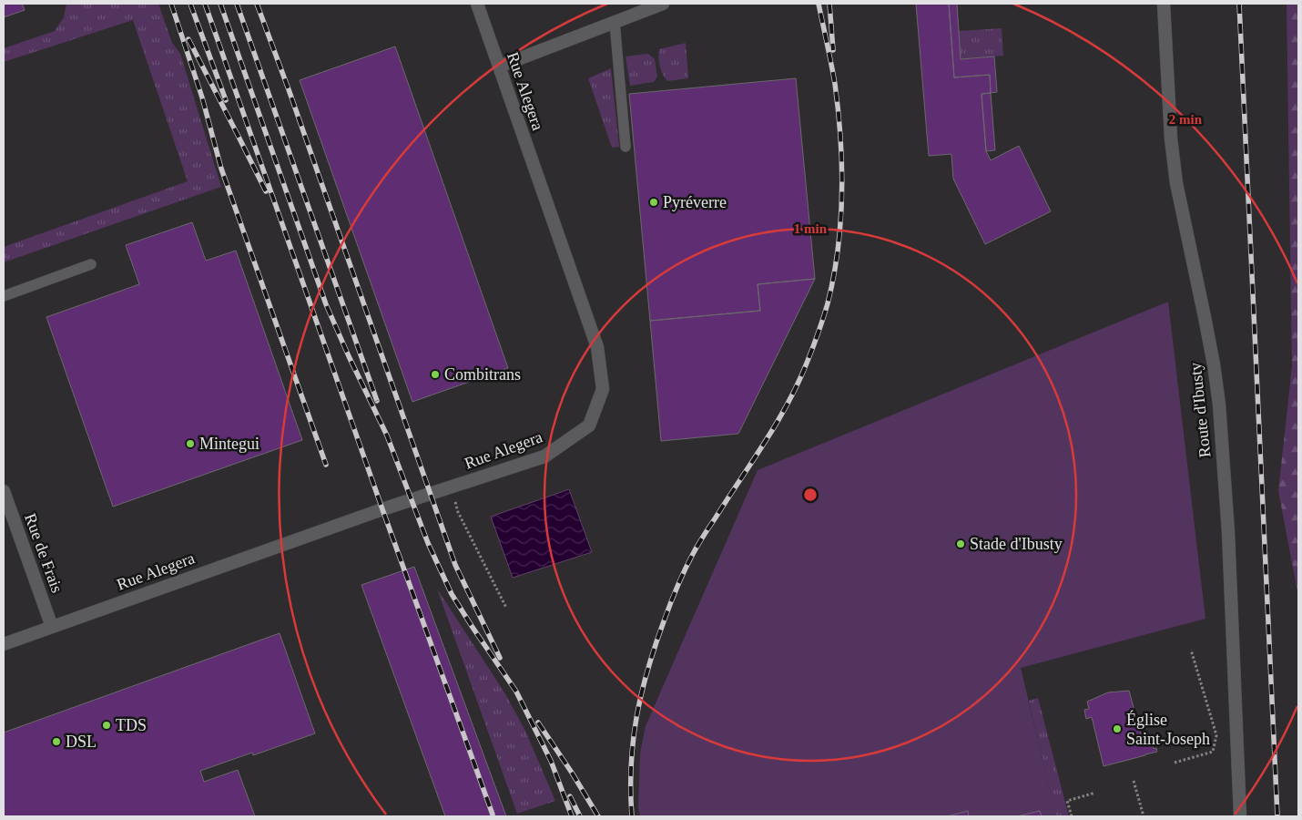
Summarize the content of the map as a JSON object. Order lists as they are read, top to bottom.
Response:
{
  "streets": {
    "street": ["Rue Alegera", "Route d'Ibusty", "Rue de Frais"]
  },
  "crossings": [
    ["Rue Alegera", "Rue de Frais"]
  ],
  "places": [
    "Pyréverre",
    "Combitrans",
    "Mintegui",
    "Stade d'Ibusty",
    "TDS",
    "Église Saint-Joseph",
    "DSL"
  ],
  "rings": ["2 min", "1 min"]
}
